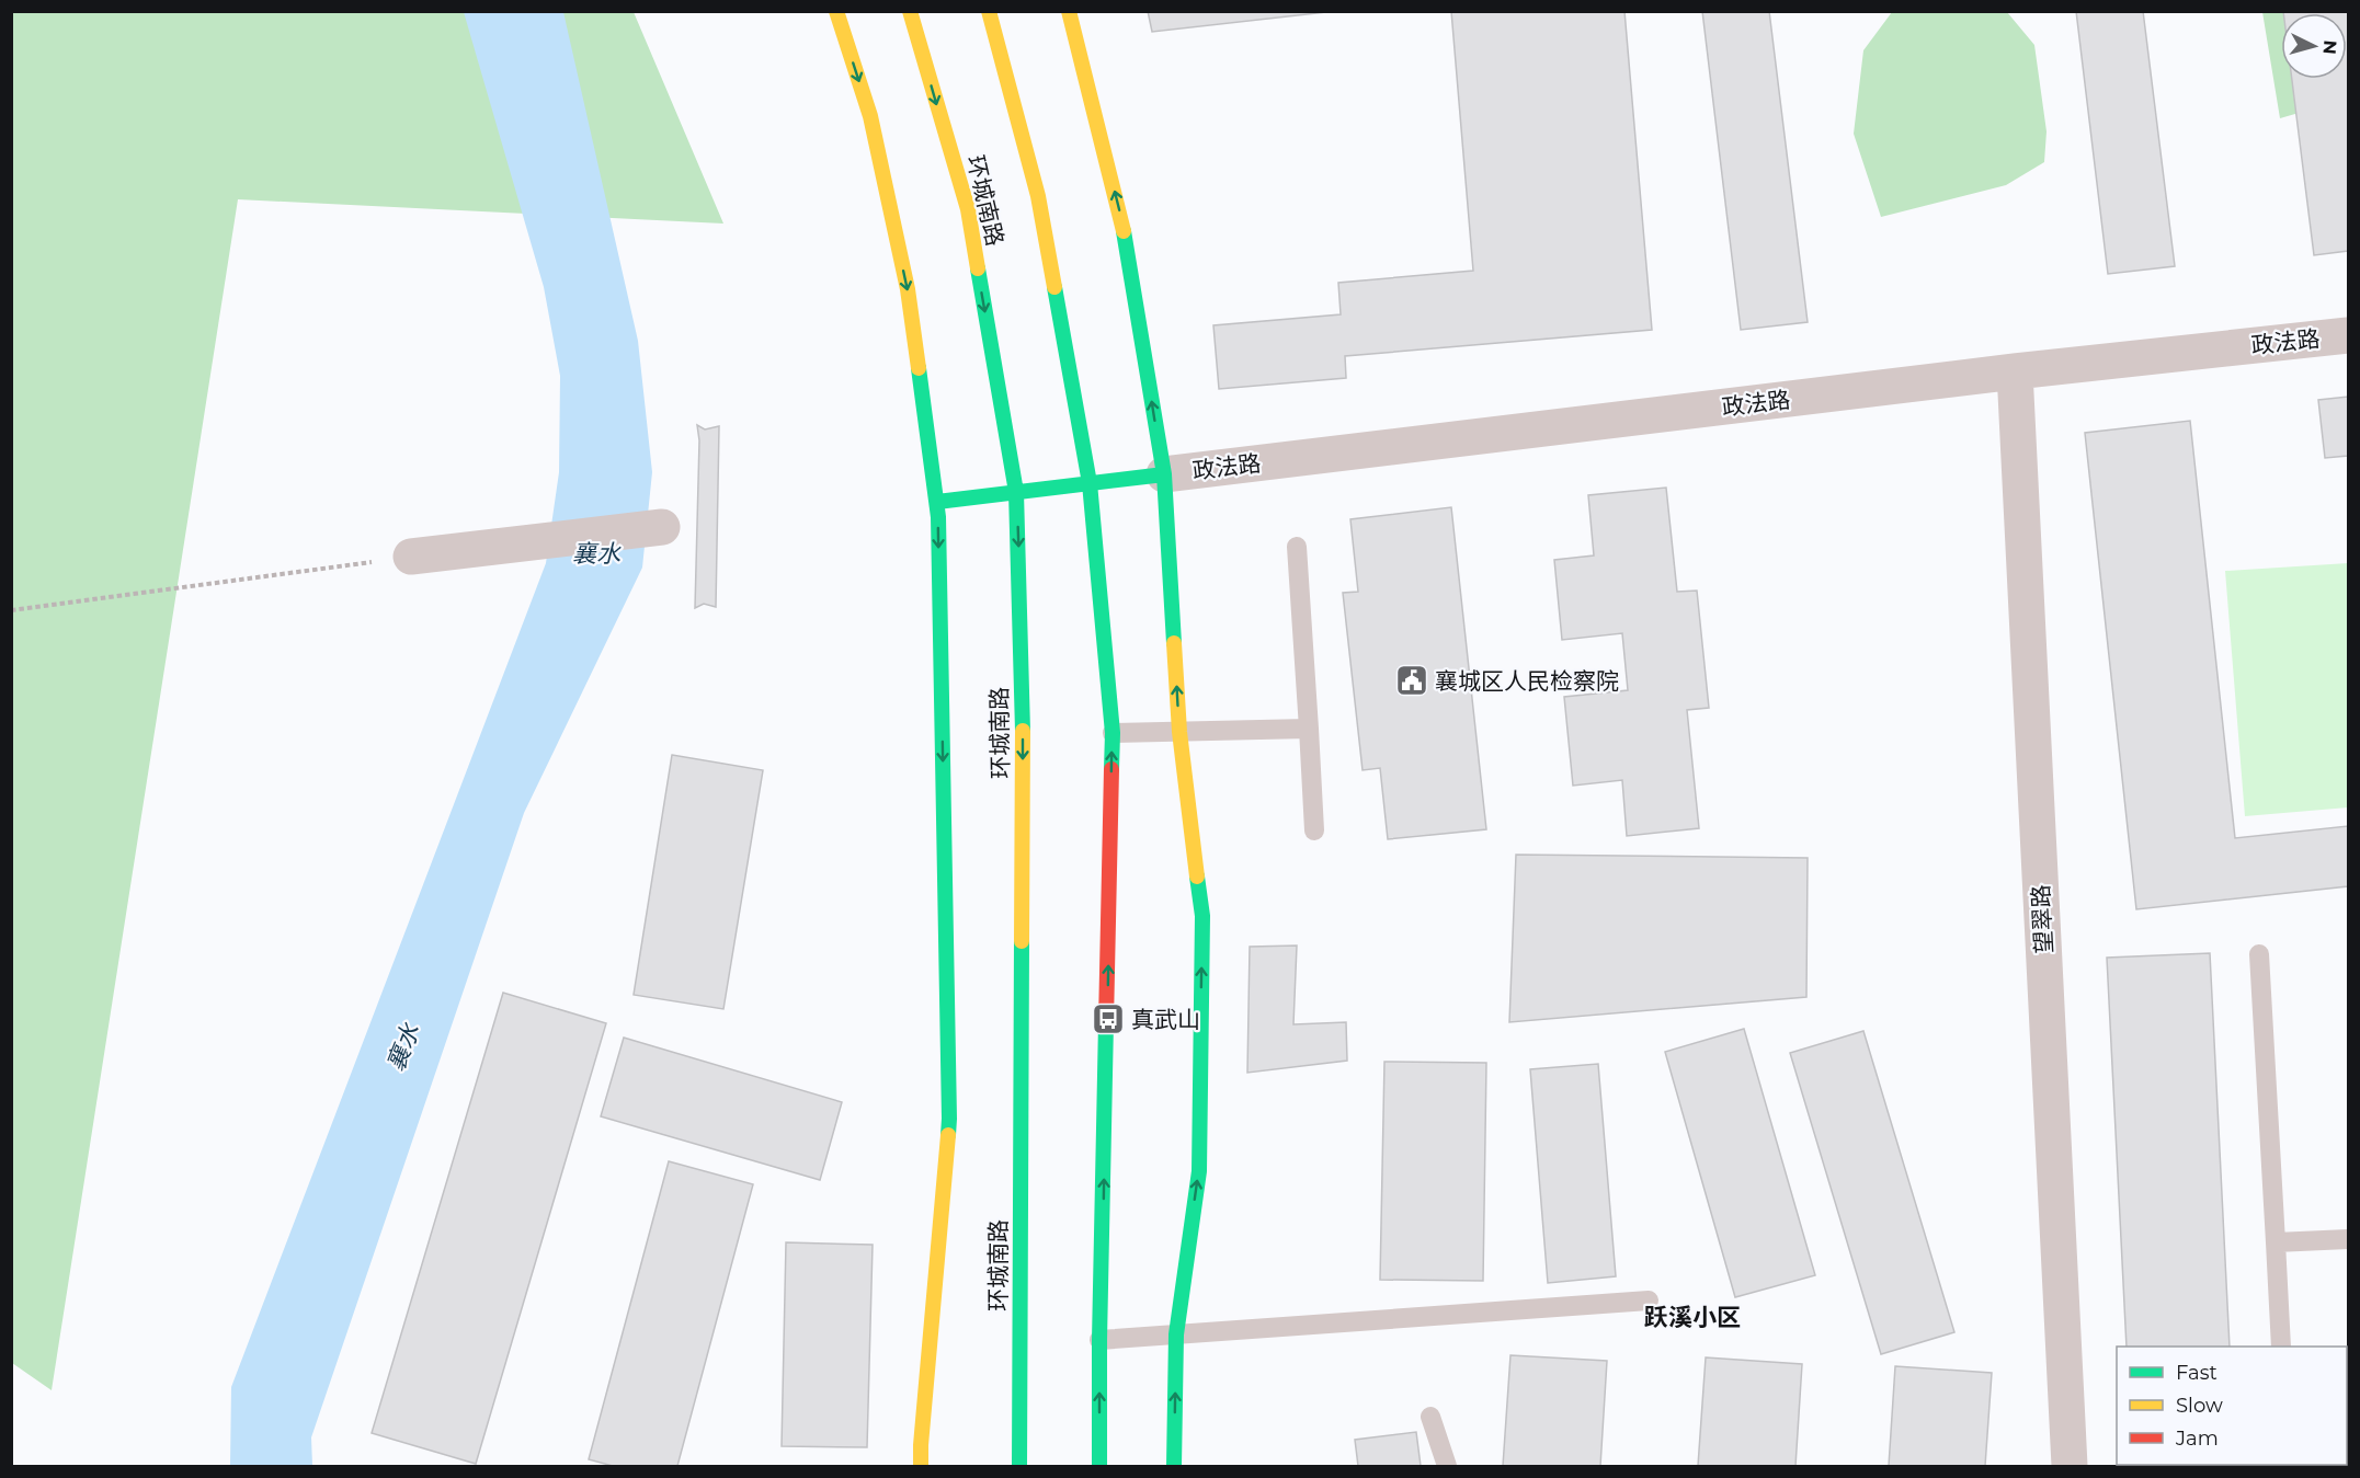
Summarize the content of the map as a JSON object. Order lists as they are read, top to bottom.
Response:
{
  "streets": {
    "main road": ["环城南路"],
    "street": ["政法路", "望翠路"]
  },
  "crossings": [
    ["政法路", "望翠路"]
  ],
  "districts": ["跃溪小区"],
  "water": ["襄水"],
  "places": {
    "public building": ["襄城区人民检察院"],
    "bus stop": ["真武山"]
  },
  "legend": ["Fast", "Slow", "Jam"],
  "north": "right"
}
